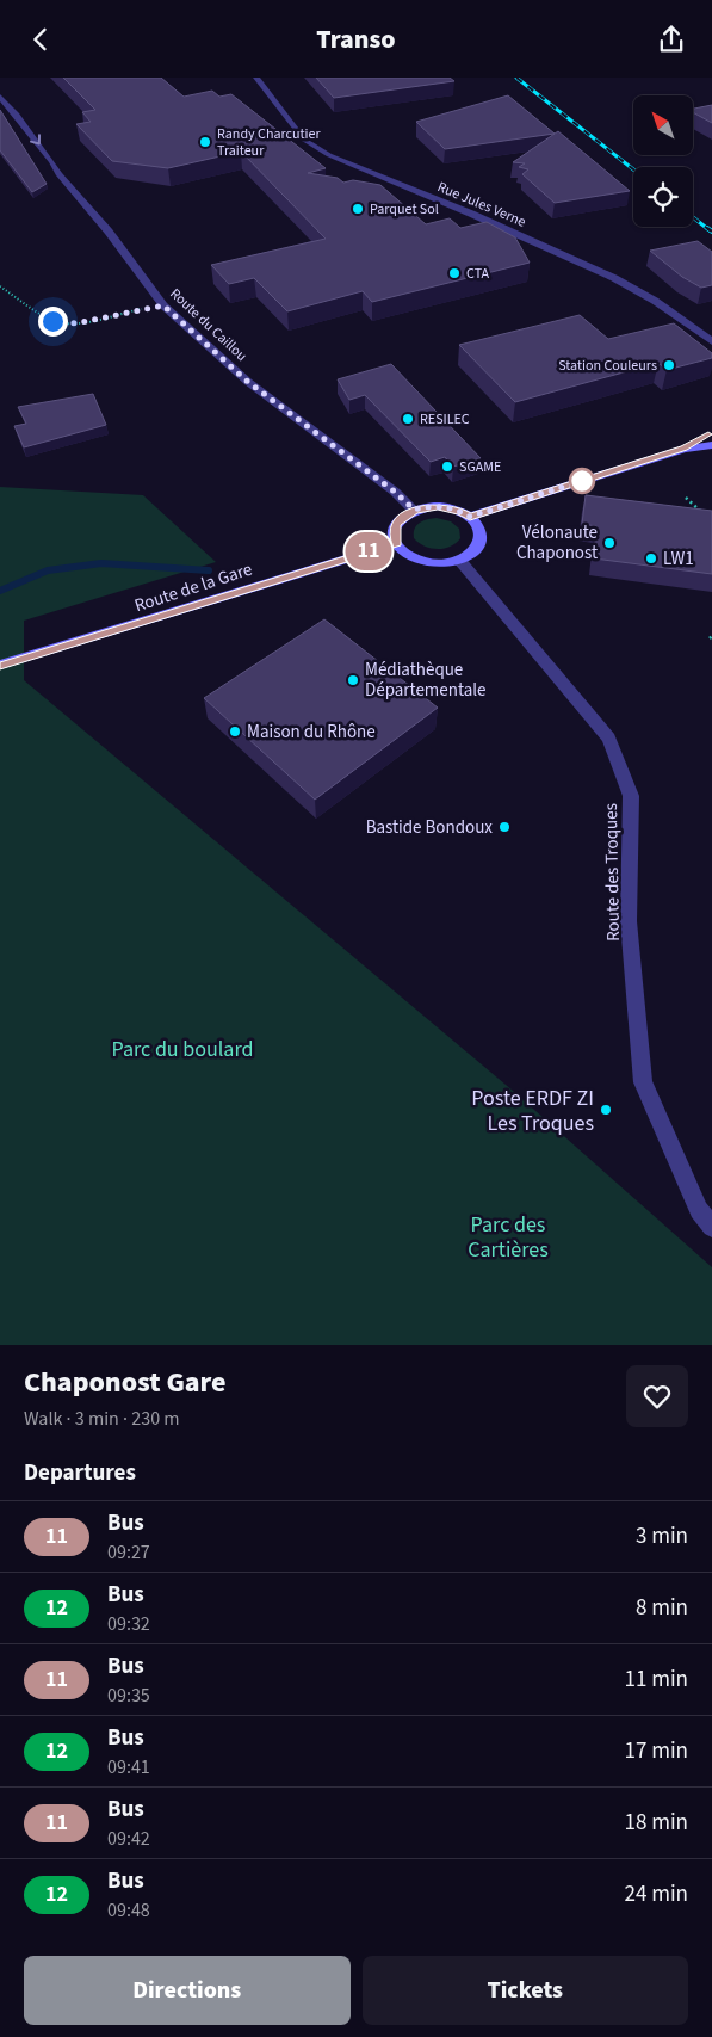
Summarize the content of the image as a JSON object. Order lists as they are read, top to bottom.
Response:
{
  "streets": {
    "main road": ["Route de la Gare"],
    "street": ["Rue Jules Verne", "Route du Caillou", "Route des Troques"]
  },
  "crossings": [
    ["Route du Caillou", "Route de la Gare"],
    ["Route du Caillou", "Route des Troques"],
    ["Route de la Gare", "Route des Troques"]
  ],
  "one_way": ["Route du Caillou"],
  "parks": ["Parc du boulard", "Parc des Cartières"],
  "places": [
    "Randy Charcutier Traiteur",
    "Parquet Sol",
    "CTA",
    "Station Couleurs",
    "RESILEC",
    "SGAME",
    "Vélonaute Chaponost",
    "LW1",
    "Médiathèque Départementale",
    "Maison du Rhône",
    "Bastide Bondoux",
    "Poste ERDF ZI Les Troques"
  ],
  "lines": ["bus line 11"],
  "north": "top left",
  "page": {
    "header": "Transo",
    "on_map": "11",
    "heading": [
      ["Chaponost Gare", "Walk · 3 min · 230 m"],
      "Departures"
    ],
    "list": [
      {
        "mark": "11",
        "name": "Bus",
        "note": "09:27",
        "value": "3 min"
      },
      {
        "mark": "12",
        "name": "Bus",
        "note": "09:32",
        "value": "8 min"
      },
      {
        "mark": "11",
        "name": "Bus",
        "note": "09:35",
        "value": "11 min"
      },
      {
        "mark": "12",
        "name": "Bus",
        "note": "09:41",
        "value": "17 min"
      },
      {
        "mark": "11",
        "name": "Bus",
        "note": "09:42",
        "value": "18 min"
      },
      {
        "mark": "12",
        "name": "Bus",
        "note": "09:48",
        "value": "24 min"
      }
    ],
    "buttons": ["Directions", "Tickets"]
  }
}
